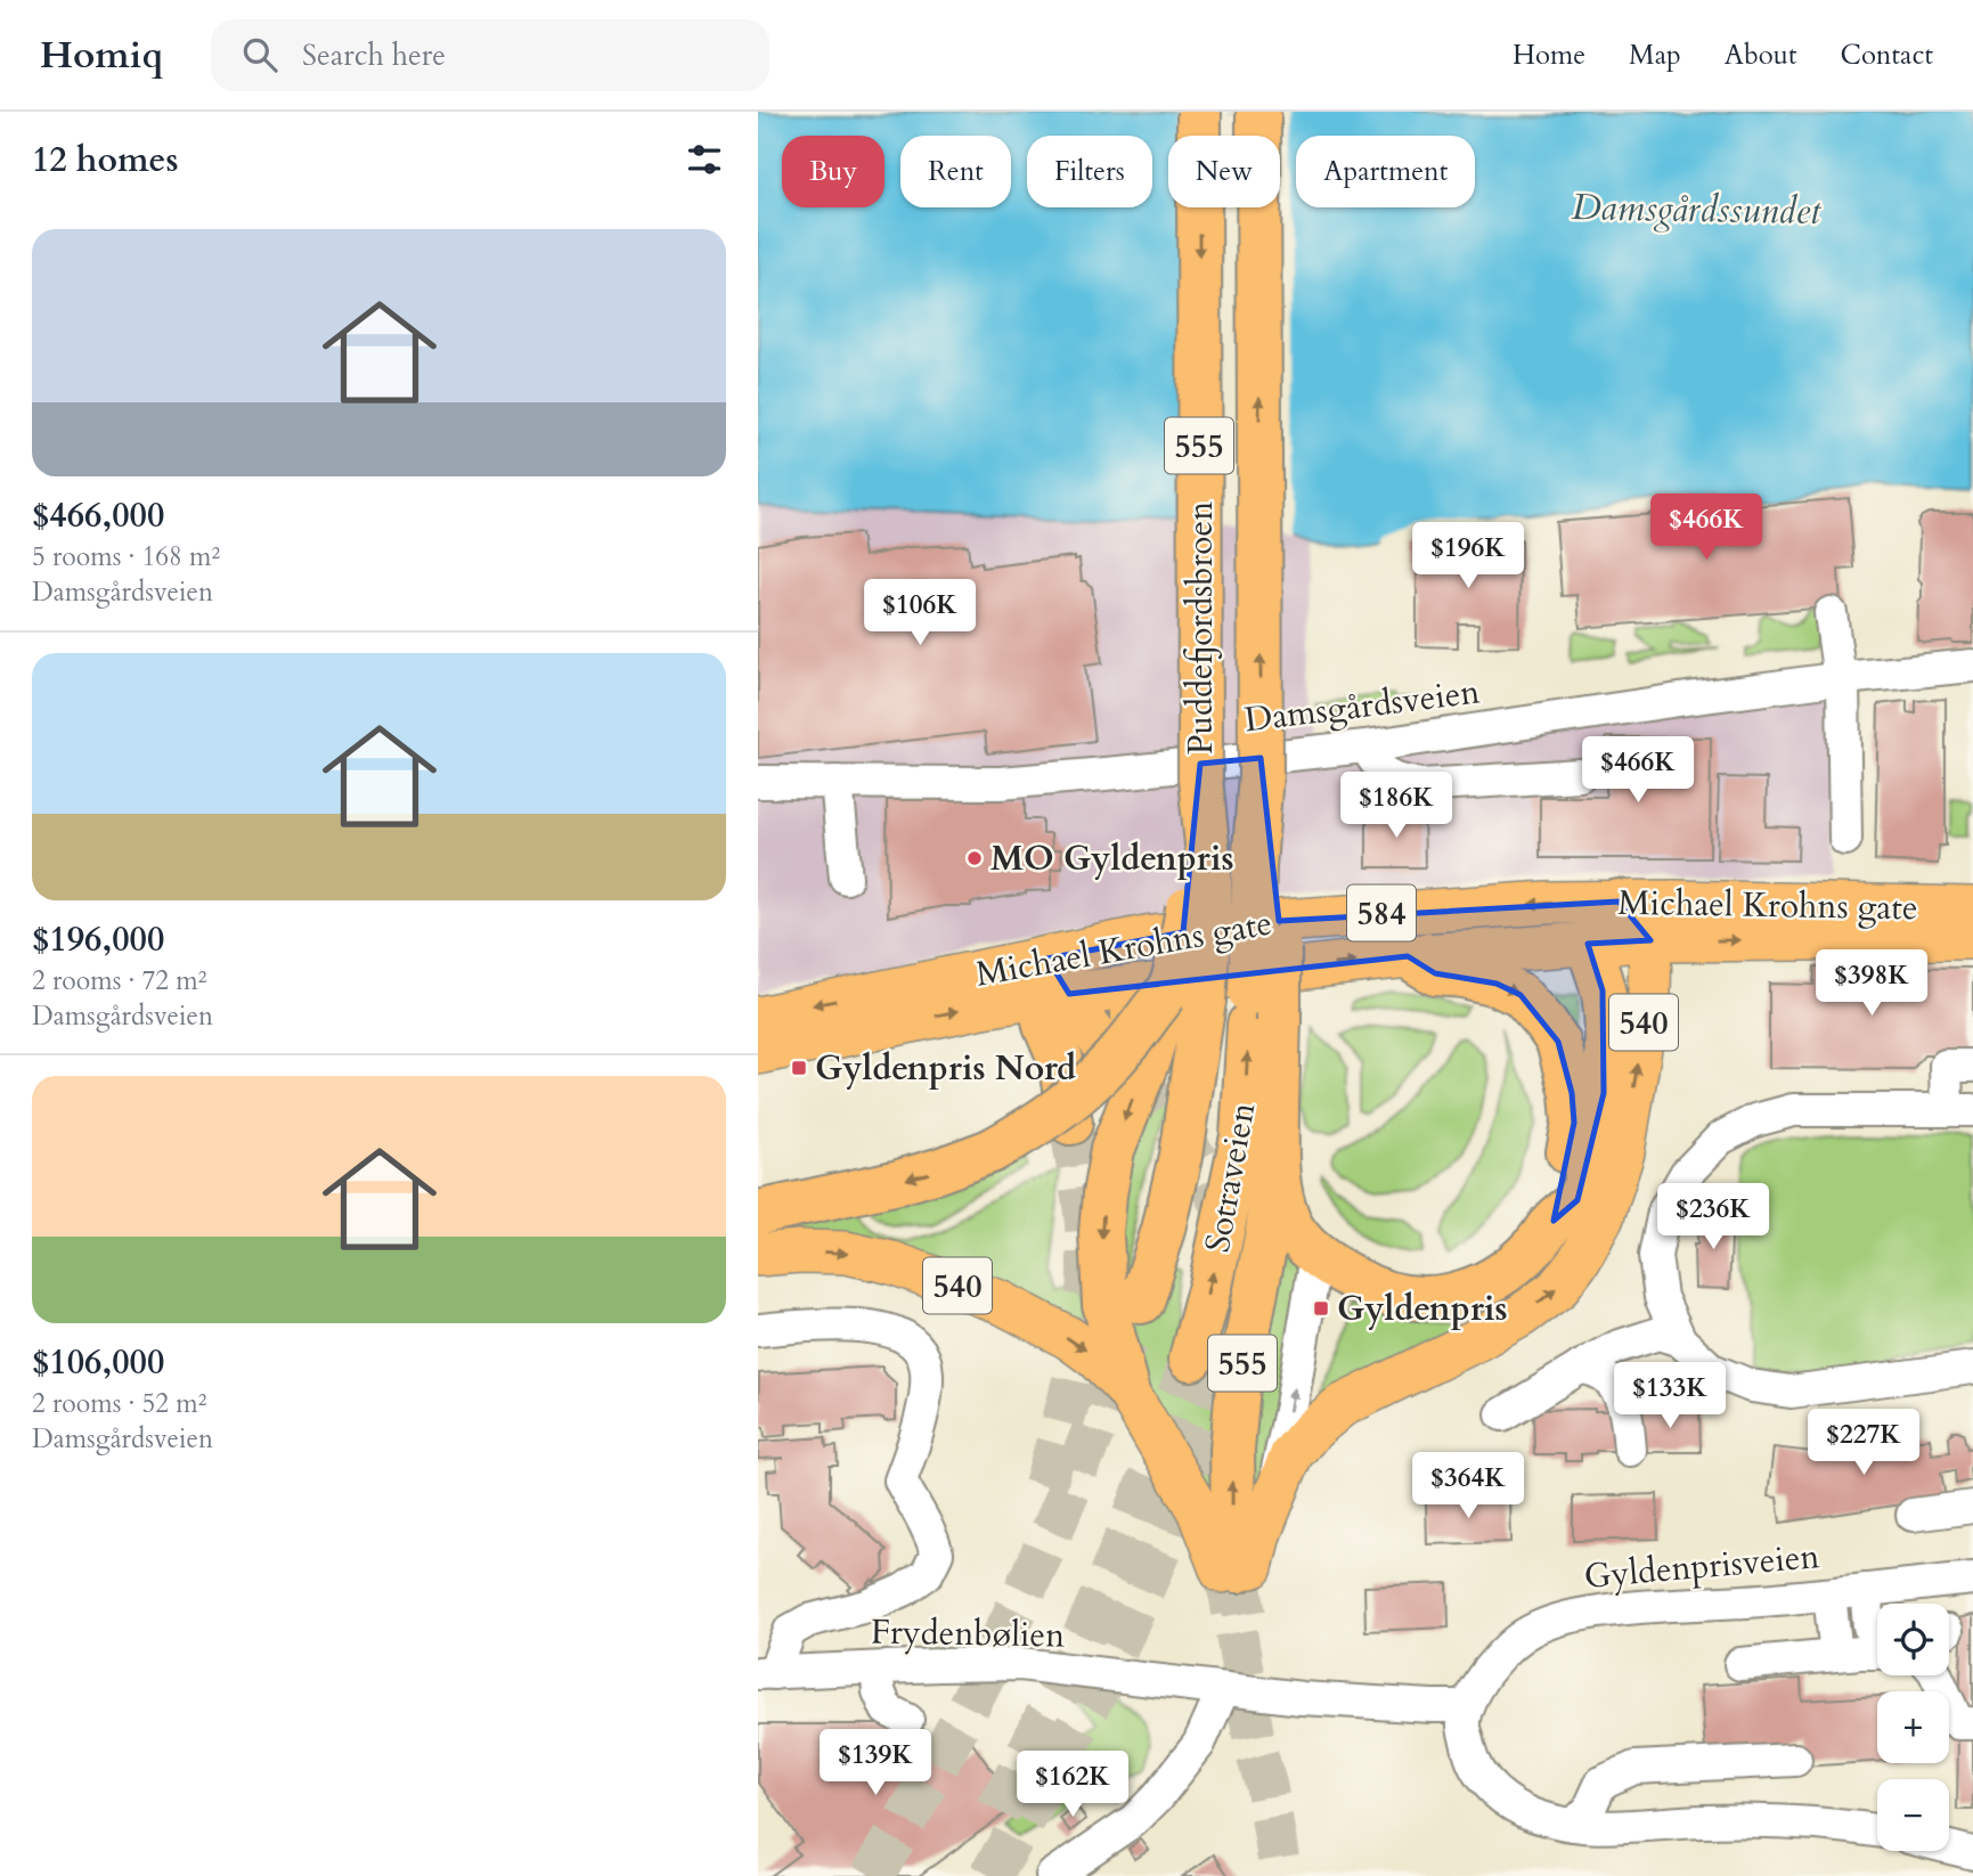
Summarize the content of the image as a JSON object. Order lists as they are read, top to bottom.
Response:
{
  "streets": {
    "highway": ["555", "Puddefjordsbroen", "Sotraveien"],
    "main road": ["Michael Krohns gate", "584", "540"],
    "street": ["Damsgårdsveien", "Gyldenprisveien", "Frydenbølien"]
  },
  "crossings": [
    ["555", "Puddefjordsbroen"],
    ["555", "Michael Krohns gate"],
    ["555", "540"],
    ["555", "Sotraveien"],
    ["Puddefjordsbroen", "Michael Krohns gate"],
    ["Puddefjordsbroen", "Sotraveien"],
    ["Michael Krohns gate", "540"],
    ["Michael Krohns gate", "Sotraveien"],
    ["Gyldenprisveien", "Frydenbølien"]
  ],
  "water": ["Damsgårdssundet"],
  "places": {
    "other": ["MO Gyldenpris"],
    "transit": ["Gyldenpris Nord", "Gyldenpris"]
  },
  "page": {
    "header": "Homiq",
    "search": "Search here",
    "nav": [
      "Home",
      "Map",
      "About",
      "Contact"
    ],
    "heading": "12 homes",
    "chip": [
      "Buy",
      "Rent",
      "Filters",
      "New",
      "Apartment"
    ],
    "list": [
      {
        "name": "$466,000",
        "note": "5 rooms · 168 m² · Damsgårdsveien"
      },
      {
        "name": "$196,000",
        "note": "2 rooms · 72 m² · Damsgårdsveien"
      },
      {
        "name": "$106,000",
        "note": "2 rooms · 52 m² · Damsgårdsveien"
      }
    ],
    "price": [
      "$466K",
      "$196K",
      "$106K",
      "$466K",
      "$186K",
      "$398K",
      "$236K",
      "$133K",
      "$227K",
      "$364K",
      "$139K",
      "$162K"
    ],
    "map_buttons": ["+", "−"]
  }
}
